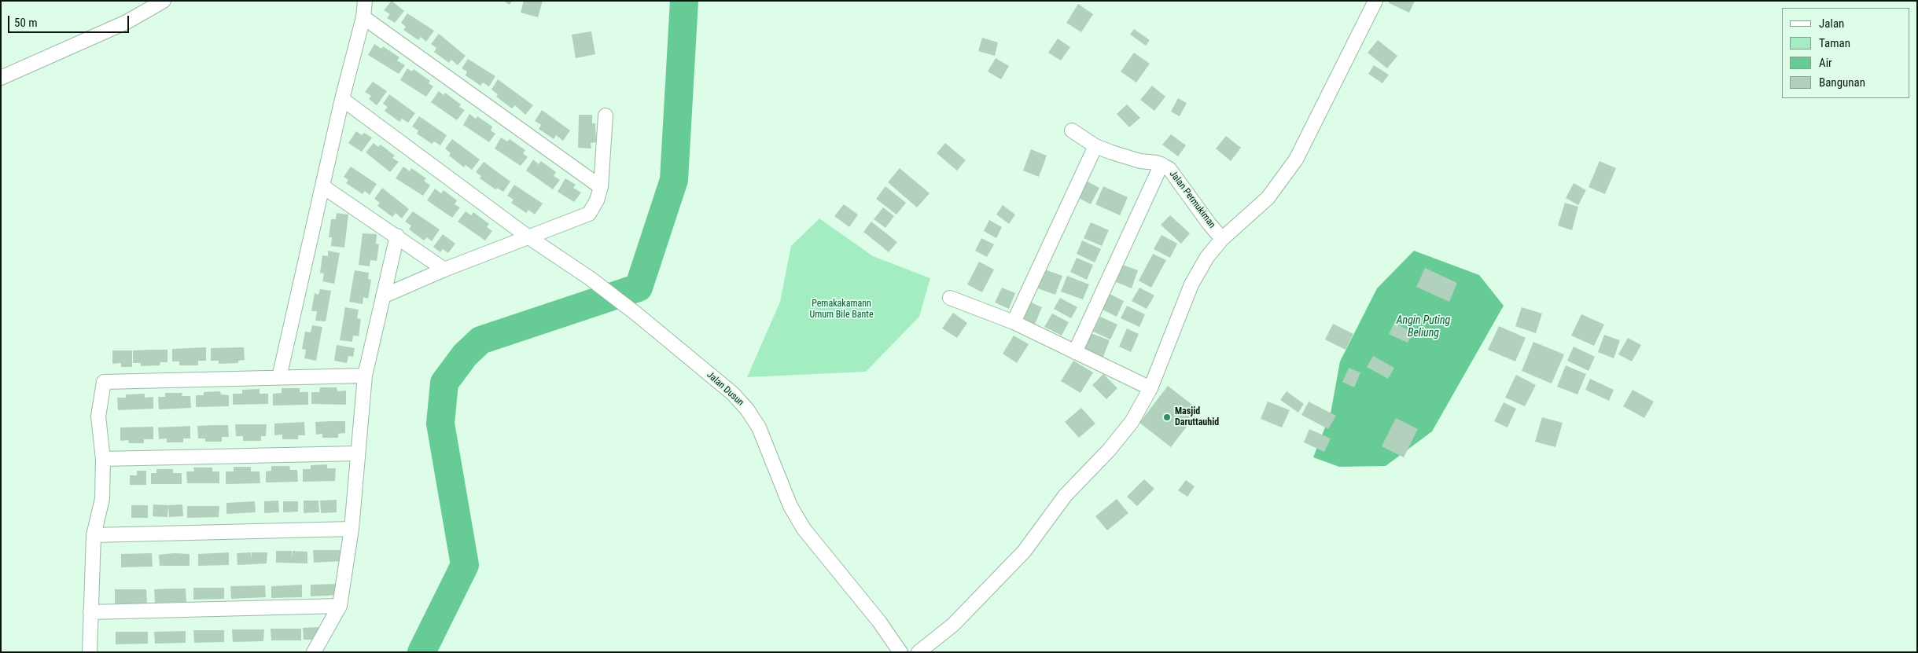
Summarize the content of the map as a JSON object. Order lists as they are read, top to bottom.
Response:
{
  "streets": {
    "street": ["Jalan Permukiman", "Jalan Dusun"]
  },
  "water": ["Angin Puting Beliung"],
  "parks": ["Pemakakamann Umum Bile Bante"],
  "places": ["Masjid Daruttauhid"],
  "legend": [
    "Jalan",
    "Taman",
    "Air",
    "Bangunan"
  ],
  "scale_bar": "50 m"
}
